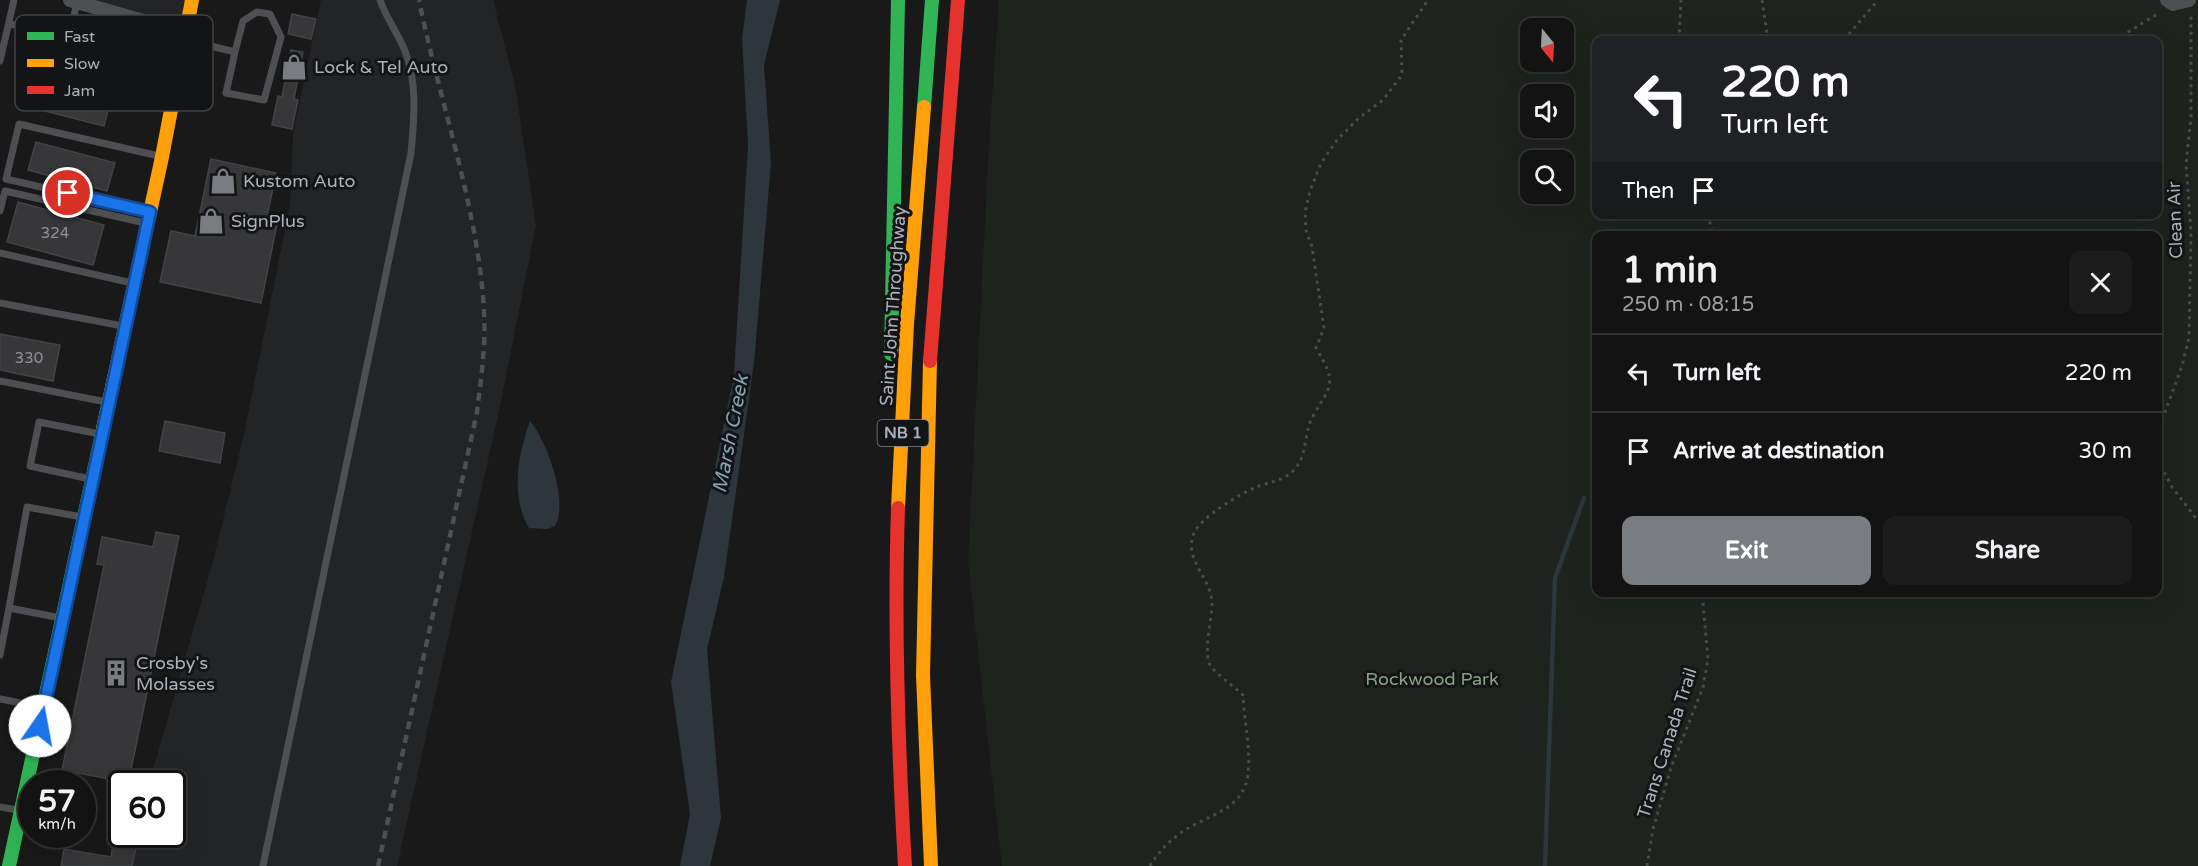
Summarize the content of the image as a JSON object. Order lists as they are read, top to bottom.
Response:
{
  "streets": {
    "main road": ["Saint John Throughway", "NB 1"],
    "path": ["Clean Air", "Trans Canada Trail"]
  },
  "water": ["Marsh Creek"],
  "parks": ["Rockwood Park"],
  "places": {
    "shop": ["Lock & Tel Auto", "Kustom Auto", "SignPlus"],
    "building": ["Crosby's Molasses"]
  },
  "house_numbers": ["324", "330"],
  "legend": ["Fast", "Slow", "Jam"],
  "north": "bottom",
  "page": {
    "turn": ["220 m", "Turn left"],
    "then": "Then",
    "heading": ["1 min", "250 m · 08:15"],
    "list": [
      {
        "name": "Turn left",
        "value": "220 m"
      },
      {
        "name": "Arrive at destination",
        "value": "30 m"
      }
    ],
    "buttons": ["Exit", "Share"],
    "speed": "57 km/h",
    "limit": "60"
  }
}
